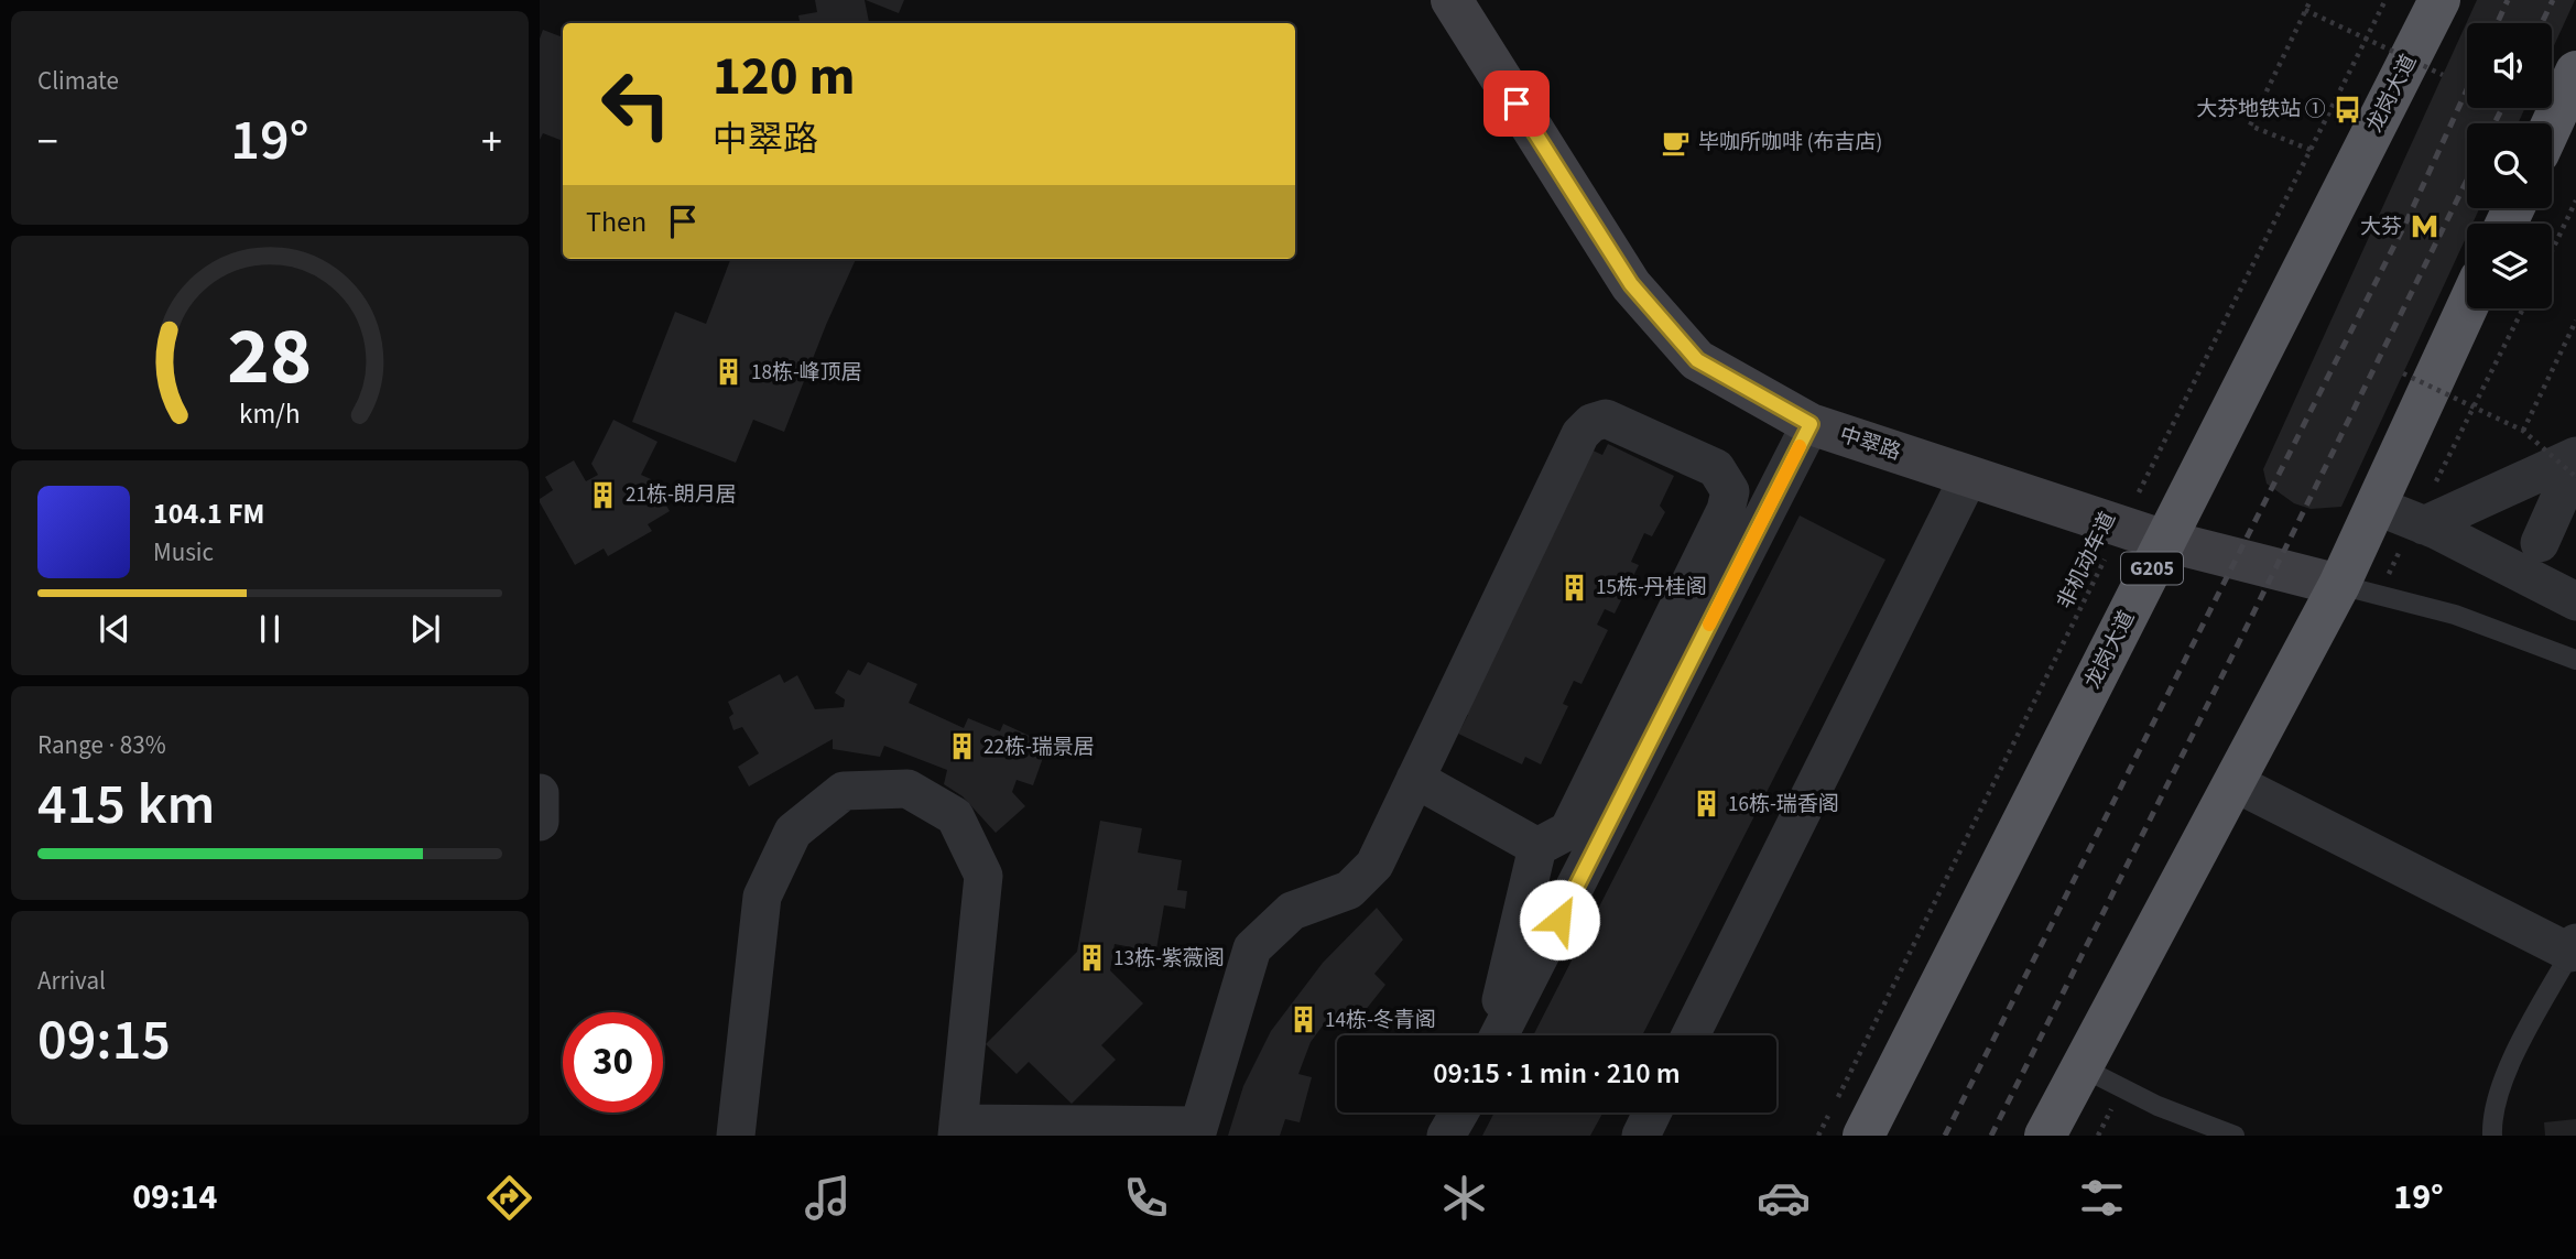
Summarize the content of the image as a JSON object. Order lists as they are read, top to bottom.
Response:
{
  "streets": {
    "highway": ["龙岗大道", "G205"],
    "main road": ["中翠路"],
    "path": ["非机动车道"]
  },
  "crossings": [
    ["龙岗大道", "中翠路"],
    ["中翠路", "非机动车道"]
  ],
  "places": {
    "bus stop": ["大芬地铁站 ①"],
    "cafe": ["毕咖所咖啡 (布吉店)"],
    "metro station": ["大芬"],
    "building": [
      "18栋-峰顶居",
      "21栋-朗月居",
      "15栋-丹桂阁",
      "22栋-瑞景居",
      "16栋-瑞香阁",
      "13栋-紫薇阁",
      "14栋-冬青阁"
    ]
  },
  "page": {
    "tile": [
      "Climate",
      ["Range · 83%", "415 km"],
      ["Arrival", "09:15"]
    ],
    "turn": ["120 m", "中翠路"],
    "heat": ["−", "19°", "+"],
    "then": "Then",
    "song": ["104.1 FM", "Music"],
    "limit": "30",
    "trip": "09:15 · 1 min · 210 m",
    "tabs": ["09:14", "19°"],
    "gauge": ["28", "km/h"]
  }
}
